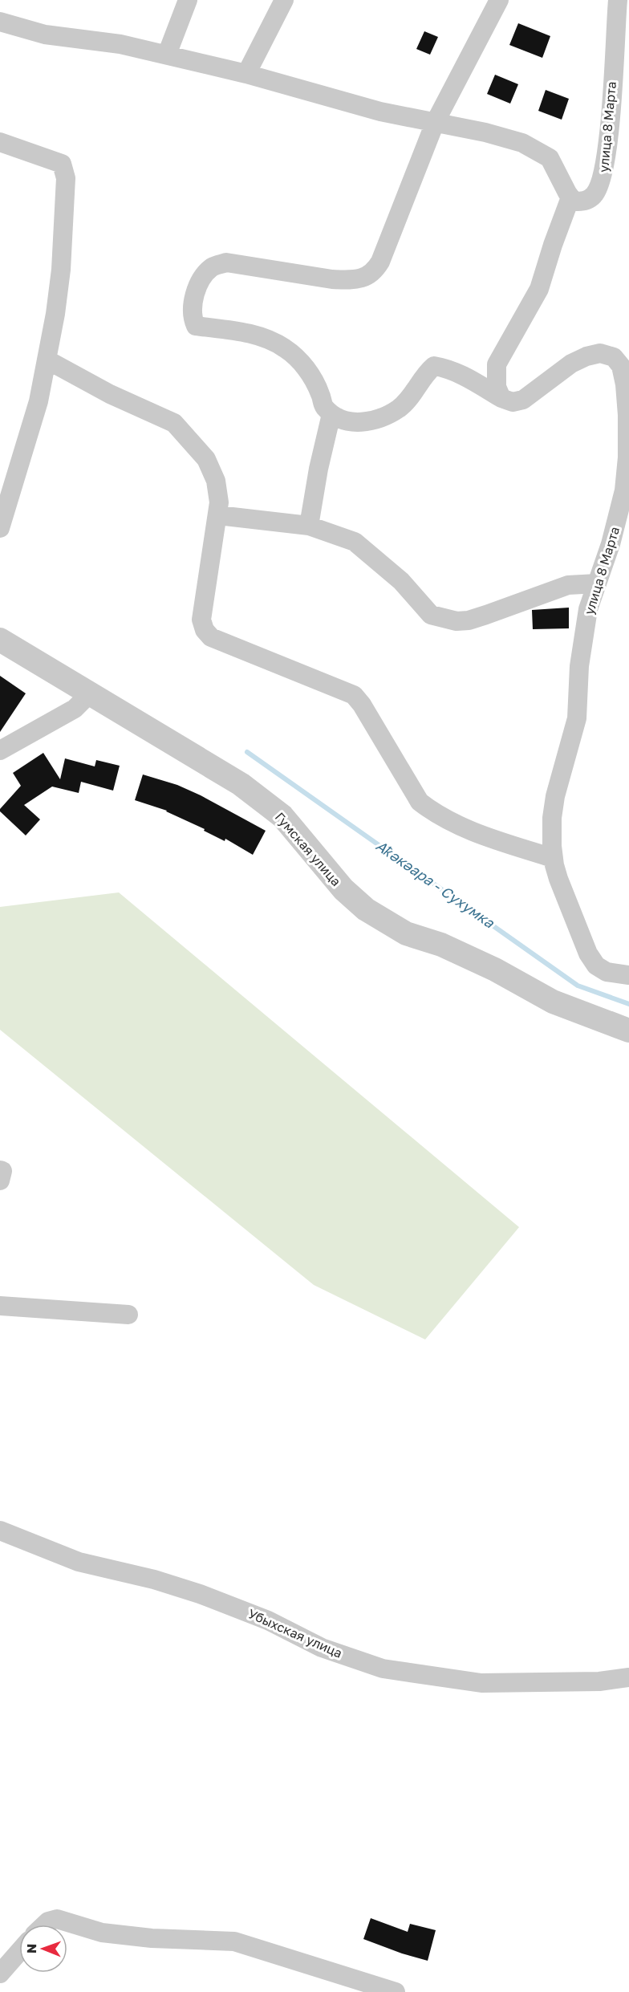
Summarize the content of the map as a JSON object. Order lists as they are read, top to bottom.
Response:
{
  "streets": {
    "street": ["улица 8 Марта", "Гумская улица", "Убыхская улица"]
  },
  "water": ["Аҟәкәара - Сухумка"],
  "north": "left"
}
